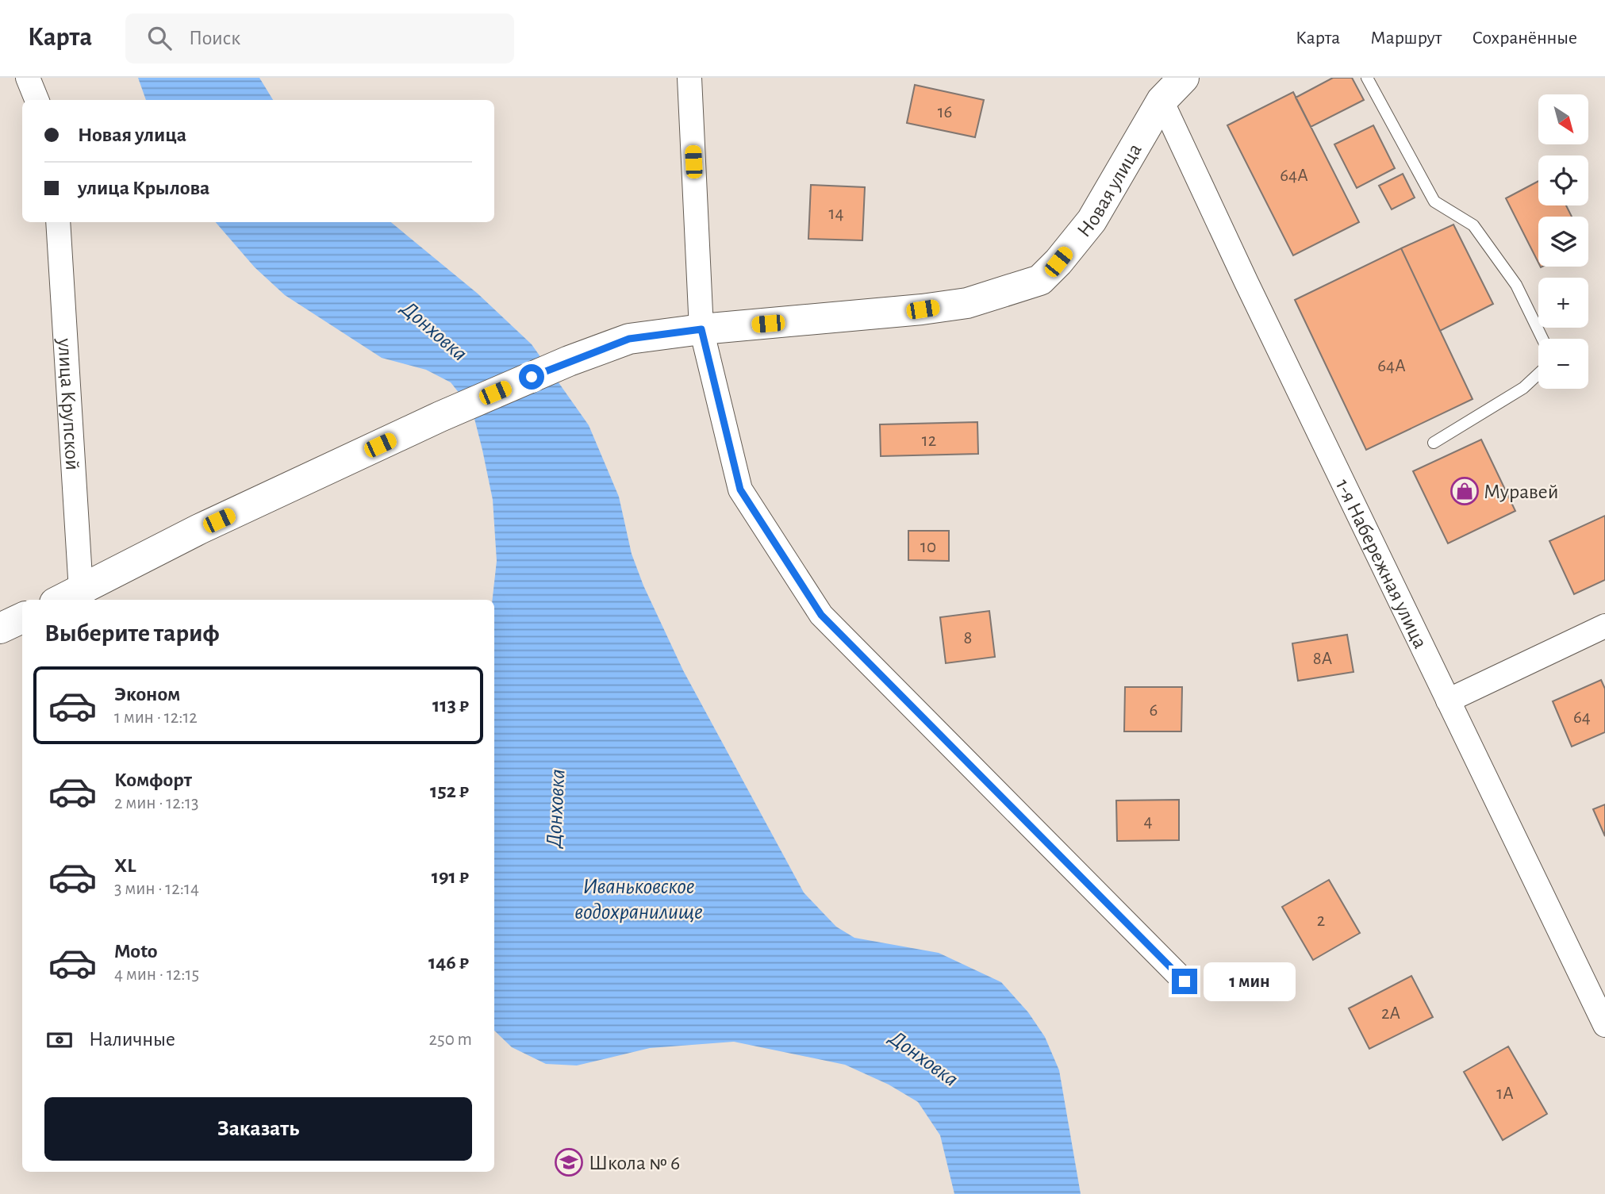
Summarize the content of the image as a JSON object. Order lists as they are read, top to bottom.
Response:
{
  "streets": {
    "main road": ["Новая улица"],
    "street": ["улица Крупской", "1-я Набережная улица"]
  },
  "crossings": [
    ["Новая улица", "улица Крупской"],
    ["Новая улица", "1-я Набережная улица"]
  ],
  "water": ["Донховка", "Иваньковское водохранилище"],
  "places": {
    "shop": ["Муравей"],
    "school or university": ["Школа № 6"]
  },
  "house_numbers": [
    "16",
    "64А",
    "14",
    "64А",
    "12",
    "10",
    "8",
    "8А",
    "6",
    "64",
    "4",
    "2",
    "2А",
    "1А"
  ],
  "north": "bottom right",
  "page": {
    "header": "Карта",
    "search": "Поиск",
    "nav": ["Карта", "Маршрут", "Сохранённые"],
    "map_buttons": ["+", "−"],
    "banner": ["Новая улица", "улица Крылова"],
    "heading": "Выберите тариф",
    "list": [
      {
        "name": "Эконом",
        "note": "1 мин · 12:12",
        "value": "113 ₽"
      },
      {
        "name": "Комфорт",
        "note": "2 мин · 12:13",
        "value": "152 ₽"
      },
      {
        "name": "XL",
        "note": "3 мин · 12:14",
        "value": "191 ₽"
      },
      {
        "name": "Moto",
        "note": "4 мин · 12:15",
        "value": "146 ₽"
      }
    ],
    "bubble": "1 мин",
    "pay": ["Наличные", "250 m"],
    "buttons": "Заказать"
  }
}
